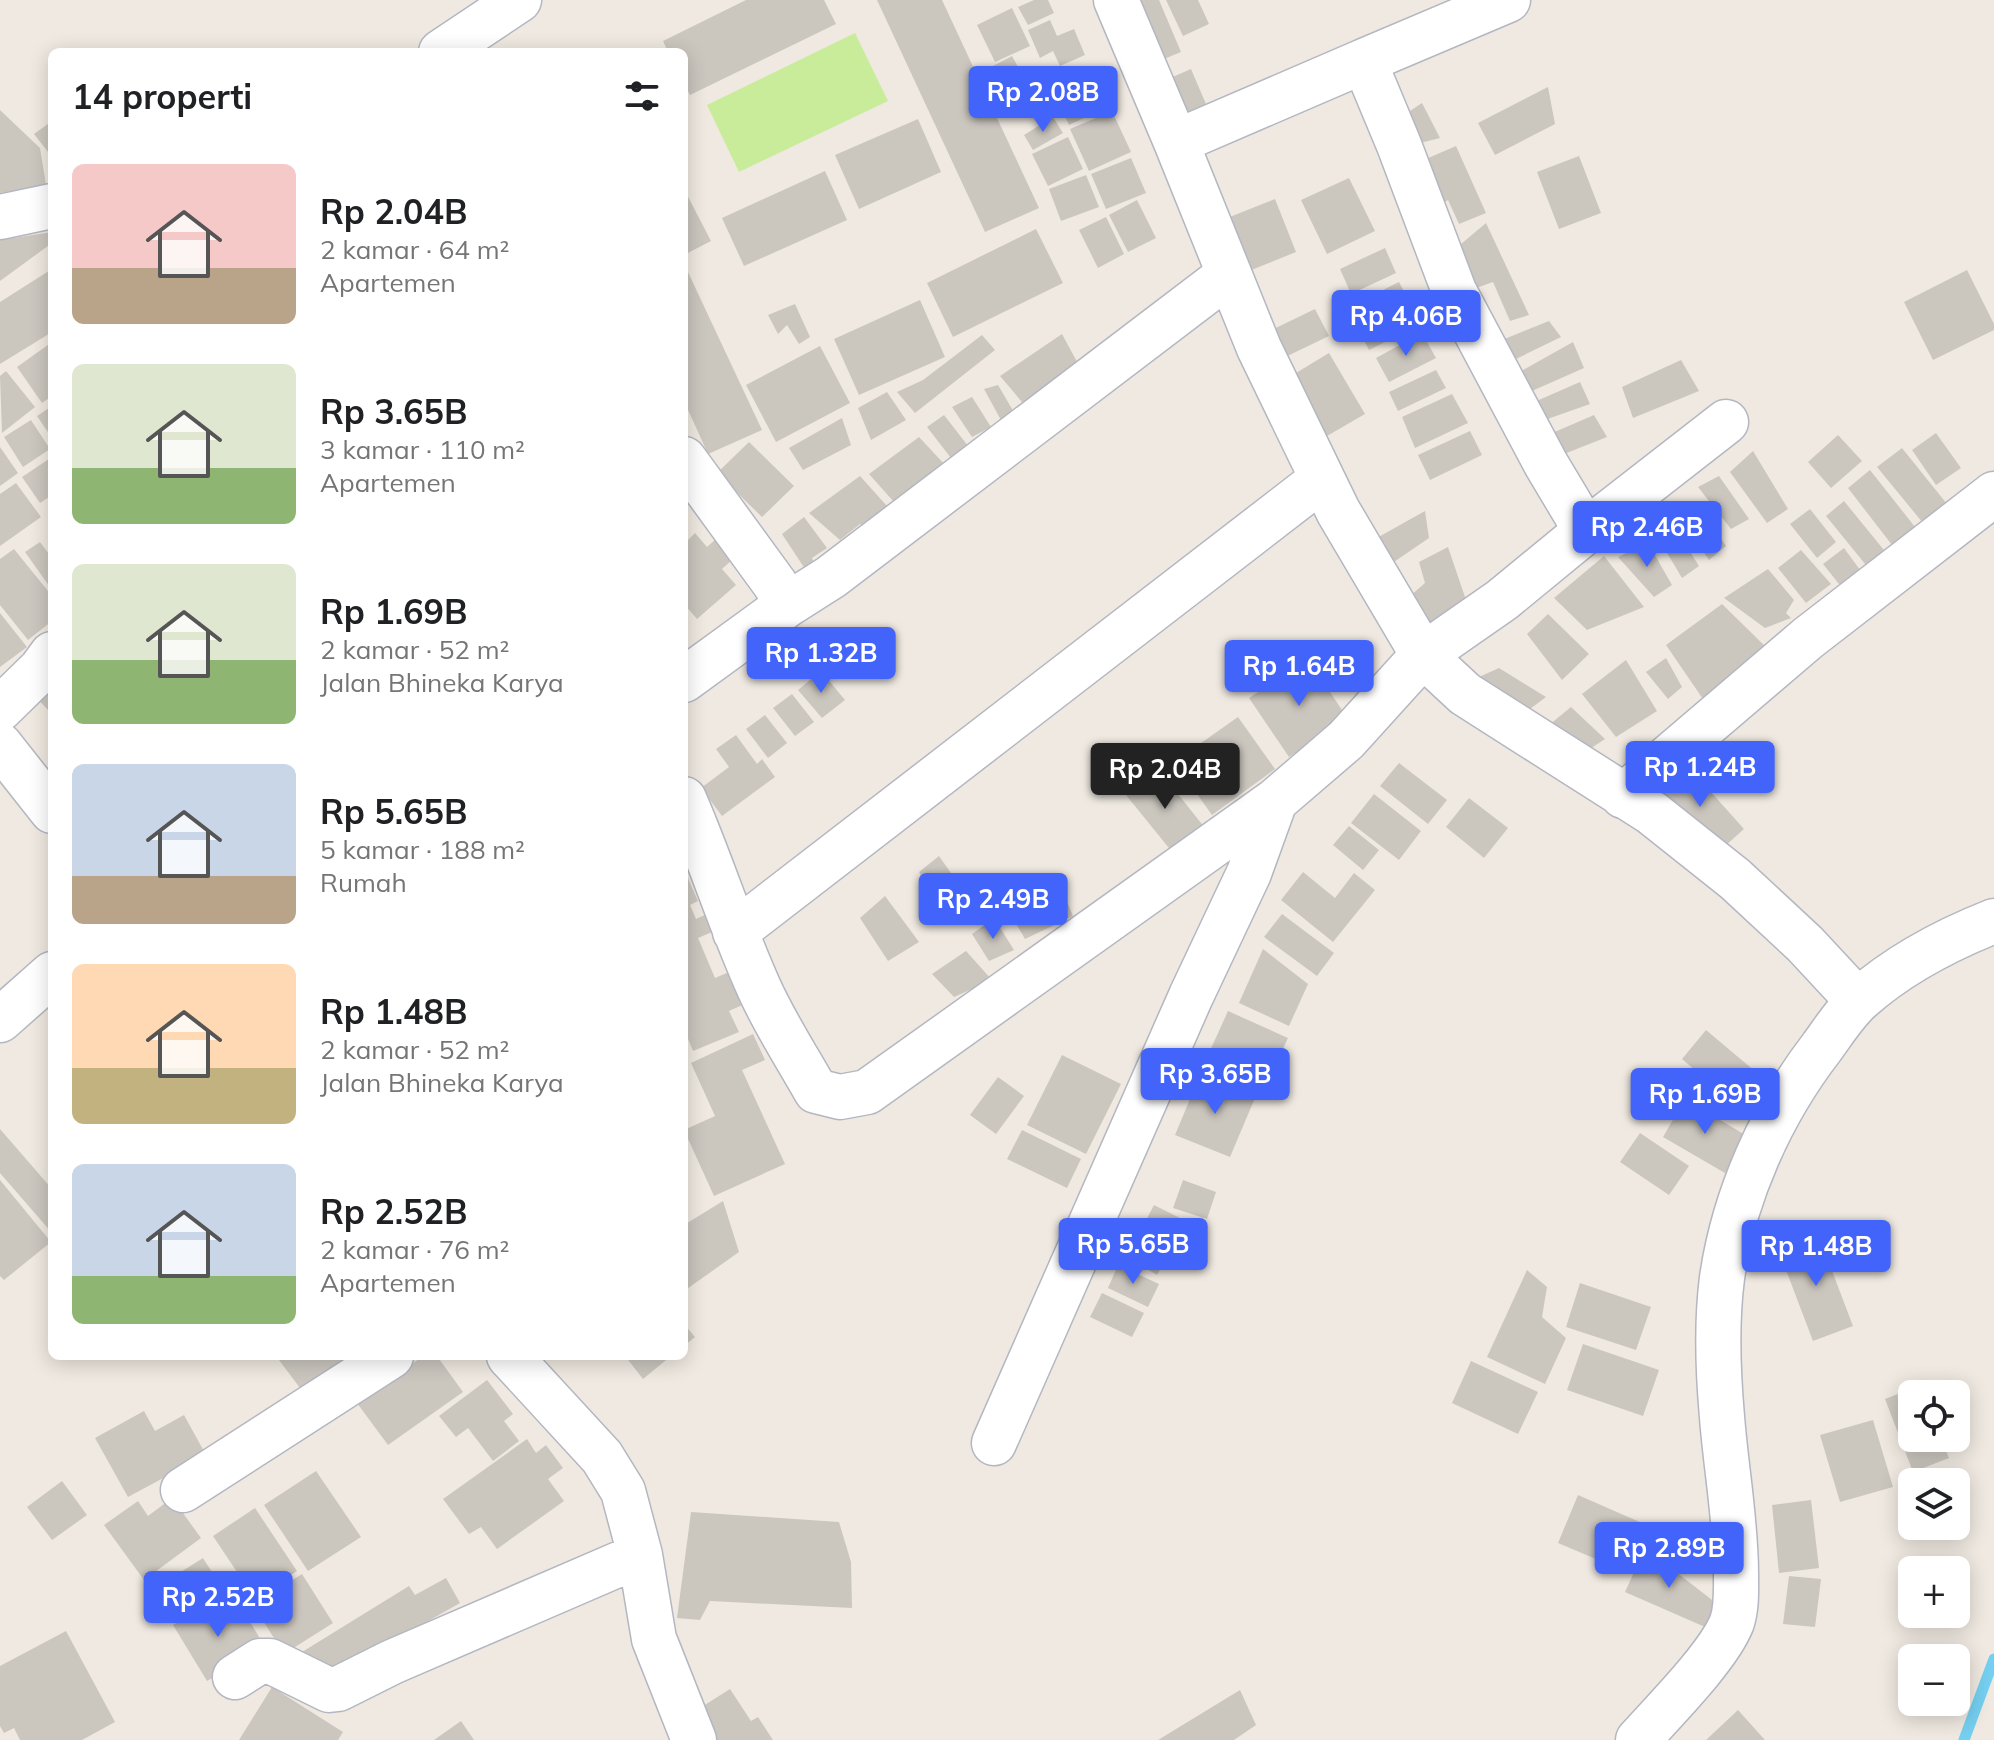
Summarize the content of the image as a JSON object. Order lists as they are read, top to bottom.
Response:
{
  "page": {
    "heading": "14 properti",
    "price": [
      "Rp 2.08B",
      "Rp 4.06B",
      "Rp 2.46B",
      "Rp 1.32B",
      "Rp 1.64B",
      "Rp 1.24B",
      "Rp 2.04B",
      "Rp 2.49B",
      "Rp 3.65B",
      "Rp 1.69B",
      "Rp 5.65B",
      "Rp 1.48B",
      "Rp 2.89B",
      "Rp 2.52B"
    ],
    "list": [
      {
        "name": "Rp 2.04B",
        "note": "2 kamar · 64 m² · Apartemen"
      },
      {
        "name": "Rp 3.65B",
        "note": "3 kamar · 110 m² · Apartemen"
      },
      {
        "name": "Rp 1.69B",
        "note": "2 kamar · 52 m² · Jalan Bhineka Karya"
      },
      {
        "name": "Rp 5.65B",
        "note": "5 kamar · 188 m² · Rumah"
      },
      {
        "name": "Rp 1.48B",
        "note": "2 kamar · 52 m² · Jalan Bhineka Karya"
      },
      {
        "name": "Rp 2.52B",
        "note": "2 kamar · 76 m² · Apartemen"
      }
    ],
    "map_buttons": ["+", "−"]
  }
}
